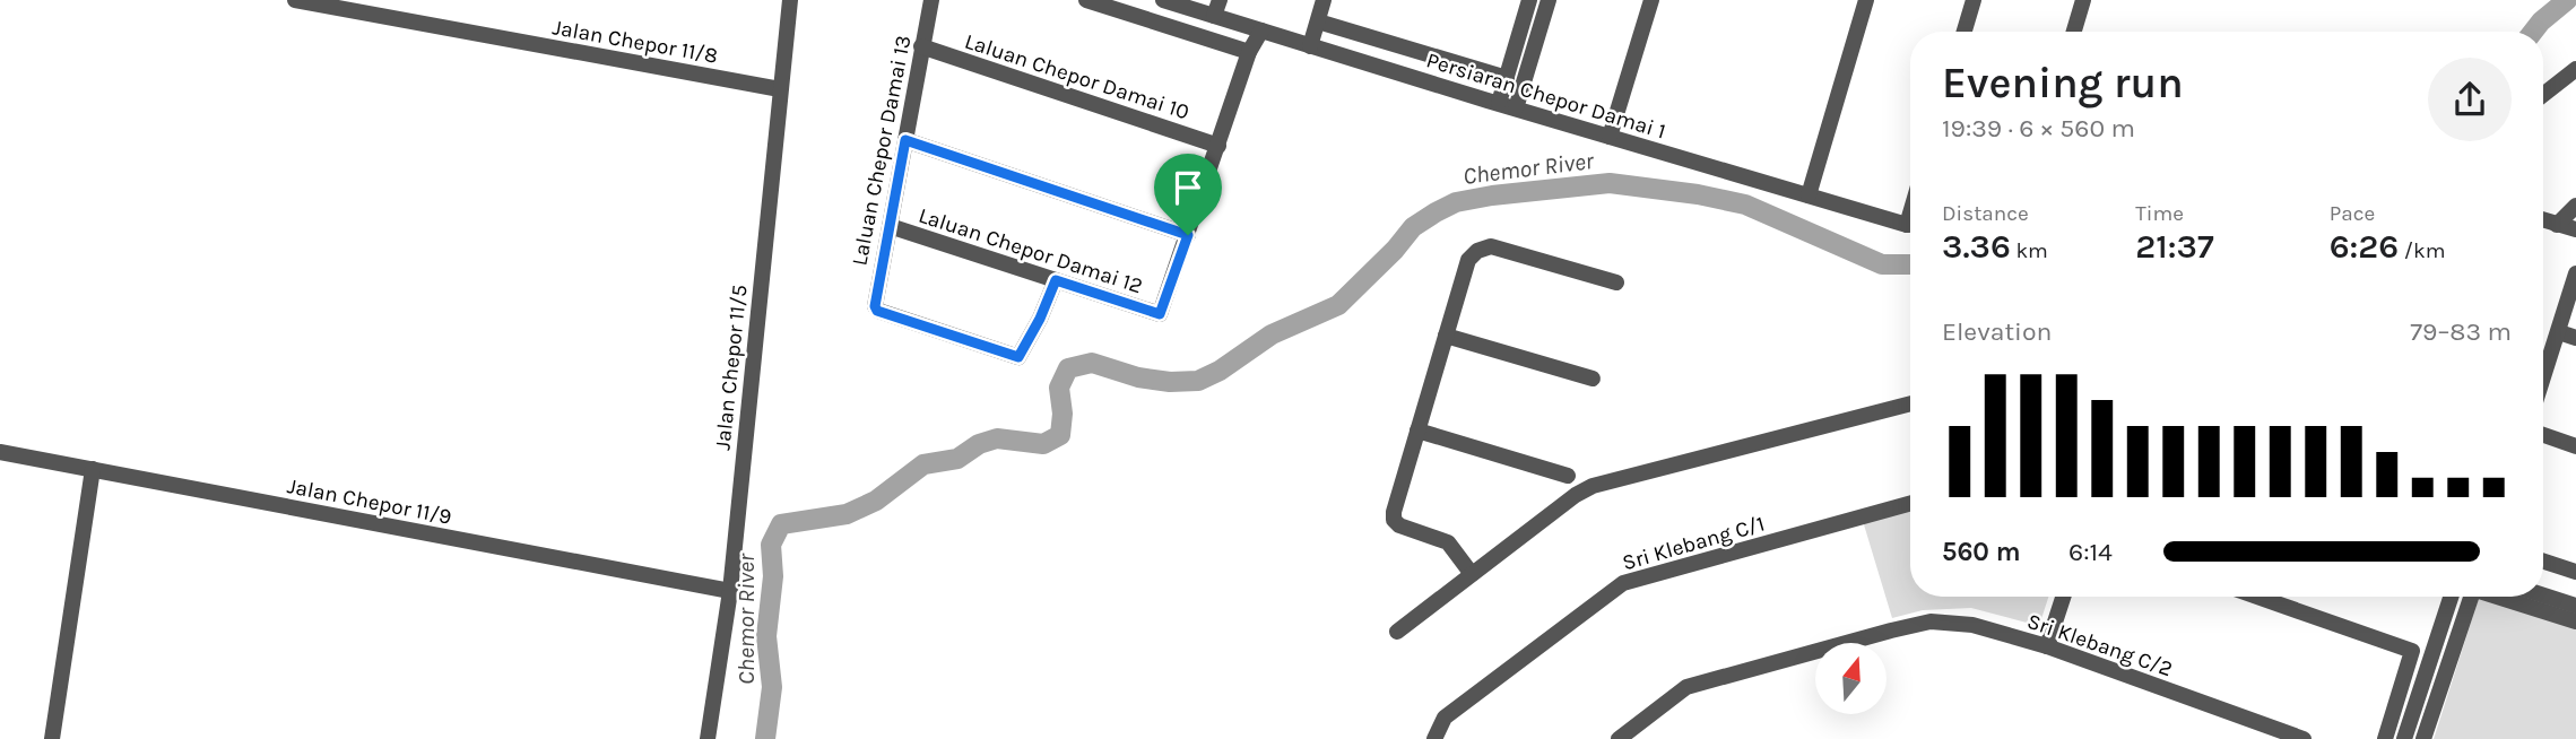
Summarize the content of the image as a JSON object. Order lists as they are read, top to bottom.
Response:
{
  "streets": {
    "street": [
      "Jalan Chepor 11/8",
      "Laluan Chepor Damai 10",
      "Persiaran Chepor Damai 1",
      "Laluan Chepor Damai 13",
      "Laluan Chepor Damai 12",
      "Jalan Chepor 11/5",
      "Jalan Chepor 11/9",
      "Sri Klebang C/1",
      "Sri Klebang C/2"
    ]
  },
  "crossings": [
    ["Jalan Chepor 11/8", "Jalan Chepor 11/5"],
    ["Laluan Chepor Damai 10", "Laluan Chepor Damai 13"],
    ["Laluan Chepor Damai 13", "Laluan Chepor Damai 12"],
    ["Jalan Chepor 11/5", "Jalan Chepor 11/9"]
  ],
  "water": ["Chemor River"],
  "north": "top",
  "page": {
    "heading": ["Evening run", "19:39 · 6 × 560 m"],
    "stats": [
      ["Distance", "3.36 km"],
      ["Time", "21:37"],
      ["Pace", "6:26 /km"]
    ],
    "chart": ["Elevation", "79–83 m"],
    "list": [
      {
        "name": "560 m",
        "note": "6:14"
      }
    ]
  }
}
